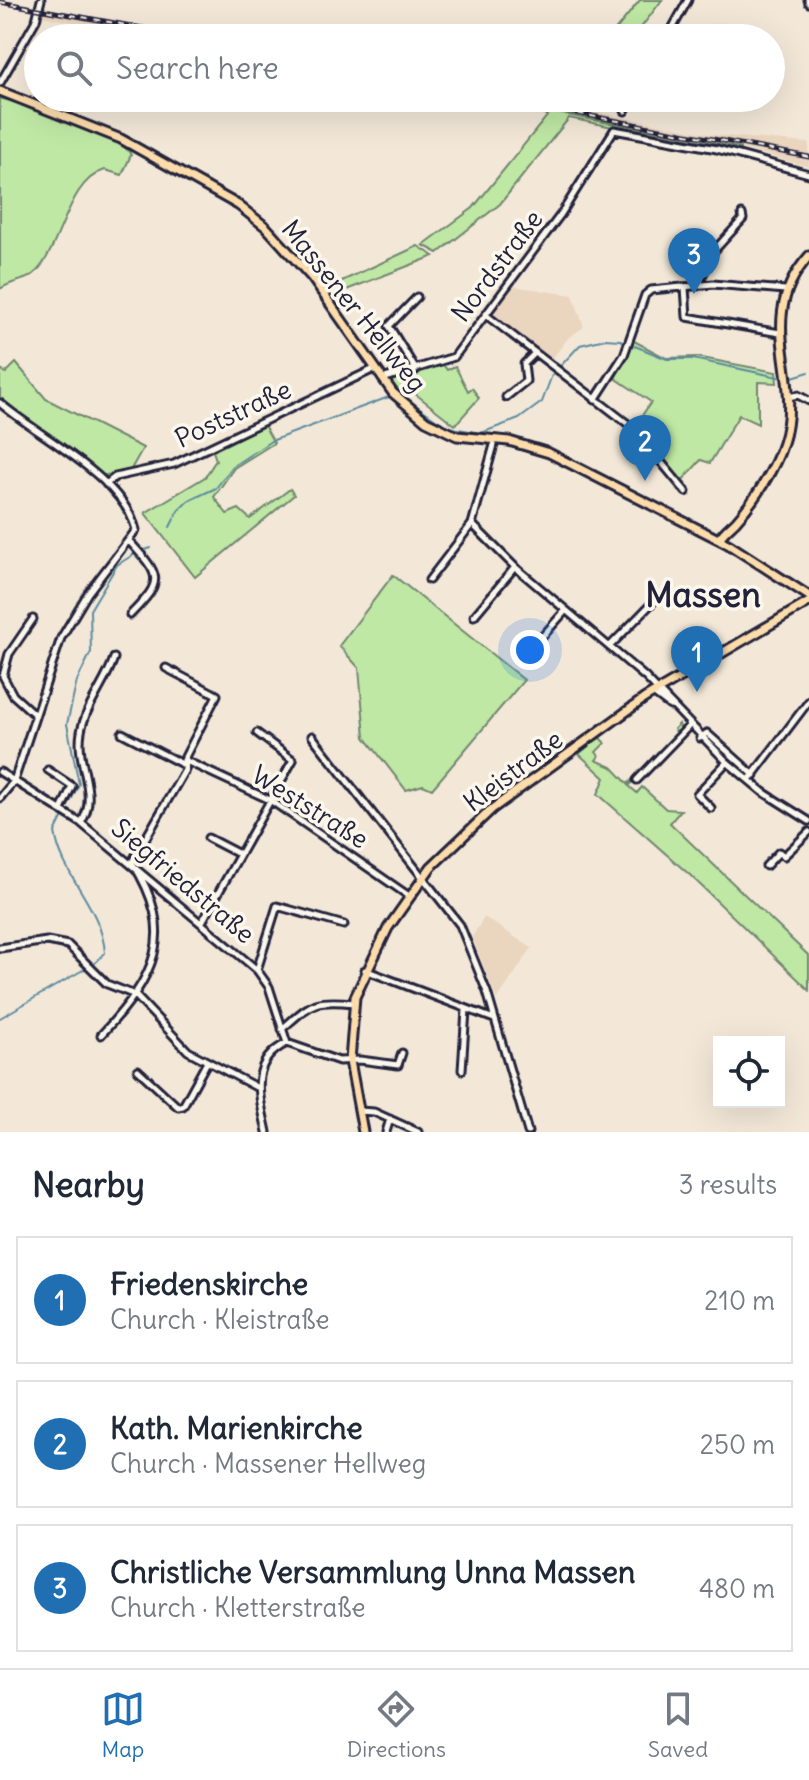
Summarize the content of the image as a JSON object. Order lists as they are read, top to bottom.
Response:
{
  "streets": {
    "main road": ["Massener Hellweg", "Kleistraße"],
    "street": [
      "Nordstraße",
      "Poststraße",
      "Weststraße",
      "Siegfriedstraße"
    ]
  },
  "crossings": [
    ["Nordstraße", "Massener Hellweg"],
    ["Massener Hellweg", "Poststraße"],
    ["Massener Hellweg", "Kleistraße"],
    ["Kleistraße", "Weststraße"]
  ],
  "districts": ["Massen"],
  "page": {
    "search": "Search here",
    "pins": ["3", "2", "1"],
    "heading": ["Nearby", "3 results"],
    "list": [
      {
        "mark": "1",
        "name": "Friedenskirche",
        "note": "Church · Kleistraße",
        "value": "210 m"
      },
      {
        "mark": "2",
        "name": "Kath. Marienkirche",
        "note": "Church · Massener Hellweg",
        "value": "250 m"
      },
      {
        "mark": "3",
        "name": "Christliche Versammlung Unna Massen",
        "note": "Church · Kletterstraße",
        "value": "480 m"
      }
    ],
    "nav": ["Map", "Directions", "Saved"]
  }
}
